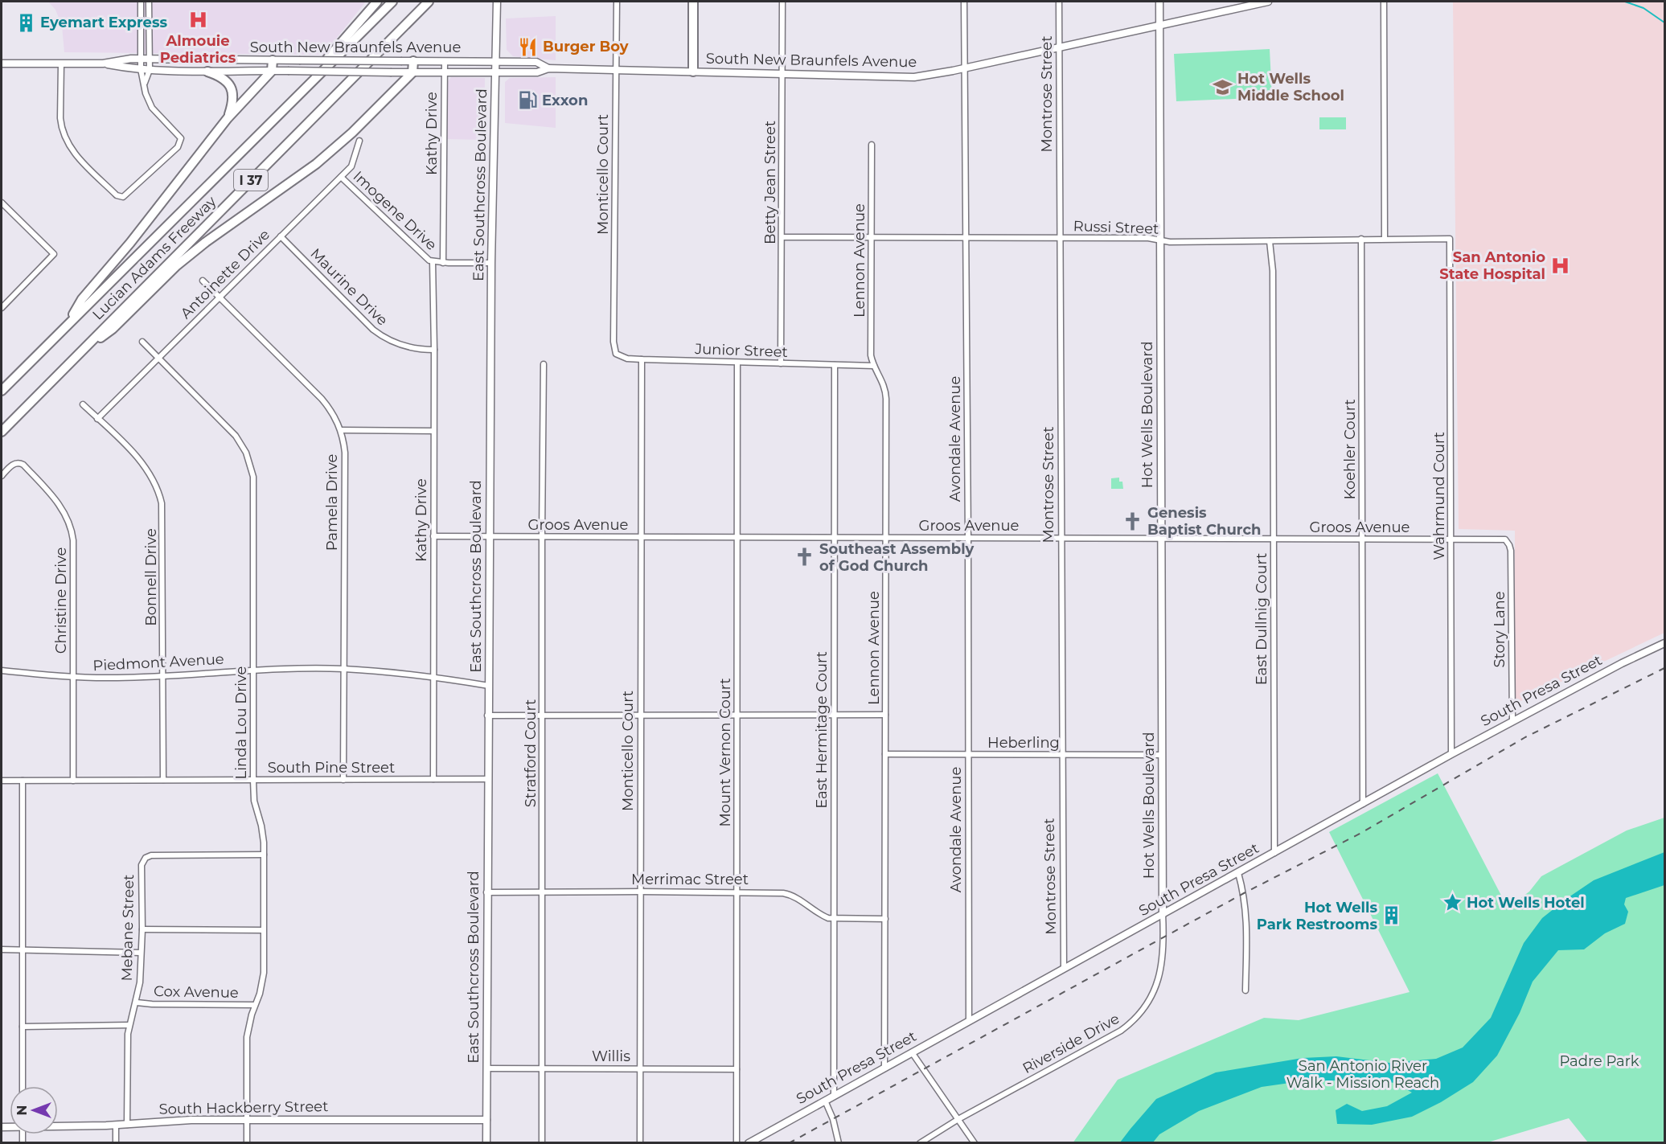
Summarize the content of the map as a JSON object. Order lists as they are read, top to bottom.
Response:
{
  "streets": {
    "highway": ["I 37", "Lucian Adams Freeway"],
    "main road": [
      "South New Braunfels Avenue",
      "East Southcross Boulevard",
      "Hot Wells Boulevard",
      "South Presa Street",
      "South Hackberry Street"
    ],
    "street": [
      "Montrose Street",
      "Kathy Drive",
      "Monticello Court",
      "Betty Jean Street",
      "Imogene Drive",
      "Russi Street",
      "Lennon Avenue",
      "Antoinette Drive",
      "Maurine Drive",
      "Junior Street",
      "Avondale Avenue",
      "Koehler Court",
      "Wahrmund Court",
      "Pamela Drive",
      "Groos Avenue",
      "Bonnell Drive",
      "Christine Drive",
      "East Dullnig Court",
      "Story Lane",
      "Piedmont Avenue",
      "Linda Lou Drive",
      "East Hermitage Court",
      "Heberling",
      "Mount Vernon Court",
      "Stratford Court",
      "South Pine Street",
      "Merrimac Street",
      "Mebane Street",
      "Cox Avenue",
      "Riverside Drive",
      "Willis"
    ]
  },
  "crossings": [
    ["South New Braunfels Avenue", "Montrose Street"],
    ["South New Braunfels Avenue", "Kathy Drive"],
    ["South New Braunfels Avenue", "Monticello Court"],
    ["South New Braunfels Avenue", "Betty Jean Street"],
    ["South New Braunfels Avenue", "East Southcross Boulevard"],
    ["South New Braunfels Avenue", "Hot Wells Boulevard"],
    ["South New Braunfels Avenue", "Avondale Avenue"],
    ["Montrose Street", "Russi Street"],
    ["Montrose Street", "Groos Avenue"],
    ["Montrose Street", "South Presa Street"],
    ["Montrose Street", "Heberling"],
    ["Kathy Drive", "Imogene Drive"],
    ["Kathy Drive", "Maurine Drive"],
    ["Kathy Drive", "Groos Avenue"],
    ["Kathy Drive", "Piedmont Avenue"],
    ["Kathy Drive", "South Pine Street"],
    ["Monticello Court", "Junior Street"],
    ["Monticello Court", "Groos Avenue"],
    ["Monticello Court", "Merrimac Street"],
    ["Monticello Court", "Willis"],
    ["Betty Jean Street", "Russi Street"],
    ["Betty Jean Street", "Junior Street"],
    ["East Southcross Boulevard", "Imogene Drive"],
    ["East Southcross Boulevard", "Groos Avenue"],
    ["East Southcross Boulevard", "Piedmont Avenue"],
    ["East Southcross Boulevard", "South Pine Street"],
    ["East Southcross Boulevard", "Merrimac Street"],
    ["East Southcross Boulevard", "Willis"],
    ["East Southcross Boulevard", "South Hackberry Street"],
    ["Imogene Drive", "Antoinette Drive"],
    ["Russi Street", "Lennon Avenue"],
    ["Russi Street", "Hot Wells Boulevard"],
    ["Russi Street", "Avondale Avenue"],
    ["Russi Street", "Koehler Court"],
    ["Russi Street", "Wahrmund Court"],
    ["Russi Street", "East Dullnig Court"],
    ["Lennon Avenue", "Junior Street"],
    ["Lennon Avenue", "Groos Avenue"],
    ["Lennon Avenue", "South Presa Street"],
    ["Lennon Avenue", "Heberling"],
    ["Lennon Avenue", "Merrimac Street"],
    ["Antoinette Drive", "Maurine Drive"],
    ["Antoinette Drive", "Pamela Drive"],
    ["Antoinette Drive", "Bonnell Drive"],
    ["Antoinette Drive", "Linda Lou Drive"],
    ["Junior Street", "East Hermitage Court"],
    ["Junior Street", "Mount Vernon Court"],
    ["Hot Wells Boulevard", "Groos Avenue"],
    ["Hot Wells Boulevard", "South Presa Street"],
    ["Hot Wells Boulevard", "Heberling"],
    ["Hot Wells Boulevard", "Riverside Drive"],
    ["Avondale Avenue", "Groos Avenue"],
    ["Avondale Avenue", "South Presa Street"],
    ["Avondale Avenue", "Heberling"],
    ["Koehler Court", "Groos Avenue"],
    ["Koehler Court", "South Presa Street"],
    ["Wahrmund Court", "Groos Avenue"],
    ["Wahrmund Court", "South Presa Street"],
    ["Pamela Drive", "Piedmont Avenue"],
    ["Pamela Drive", "South Pine Street"],
    ["Groos Avenue", "East Dullnig Court"],
    ["Groos Avenue", "Story Lane"],
    ["Groos Avenue", "East Hermitage Court"],
    ["Groos Avenue", "Mount Vernon Court"],
    ["Groos Avenue", "Stratford Court"],
    ["Bonnell Drive", "Piedmont Avenue"],
    ["Bonnell Drive", "South Pine Street"],
    ["Christine Drive", "Piedmont Avenue"],
    ["Christine Drive", "South Pine Street"],
    ["East Dullnig Court", "South Presa Street"],
    ["Story Lane", "South Presa Street"],
    ["Piedmont Avenue", "Linda Lou Drive"],
    ["South Presa Street", "East Hermitage Court"],
    ["South Presa Street", "Riverside Drive"],
    ["Linda Lou Drive", "South Pine Street"],
    ["Linda Lou Drive", "Mebane Street"],
    ["Linda Lou Drive", "Cox Avenue"],
    ["Linda Lou Drive", "South Hackberry Street"],
    ["East Hermitage Court", "Merrimac Street"],
    ["Mount Vernon Court", "Merrimac Street"],
    ["Mount Vernon Court", "Willis"],
    ["Stratford Court", "Merrimac Street"],
    ["Stratford Court", "Willis"],
    ["Mebane Street", "Cox Avenue"]
  ],
  "parks": ["Padre Park", "San Antonio River Walk - Mission Reach"],
  "places": {
    "hospital": ["Almouie Pediatrics", "San Antonio State Hospital"],
    "building": ["Eyemart Express", "Hot Wells Park Restrooms"],
    "restaurant": ["Burger Boy"],
    "school or university": ["Hot Wells Middle School"],
    "fuel station": ["Exxon"],
    "church": ["Genesis Baptist Church", "Southeast Assembly of God Church"],
    "place": ["Hot Wells Hotel"]
  },
  "north": "left"
}
